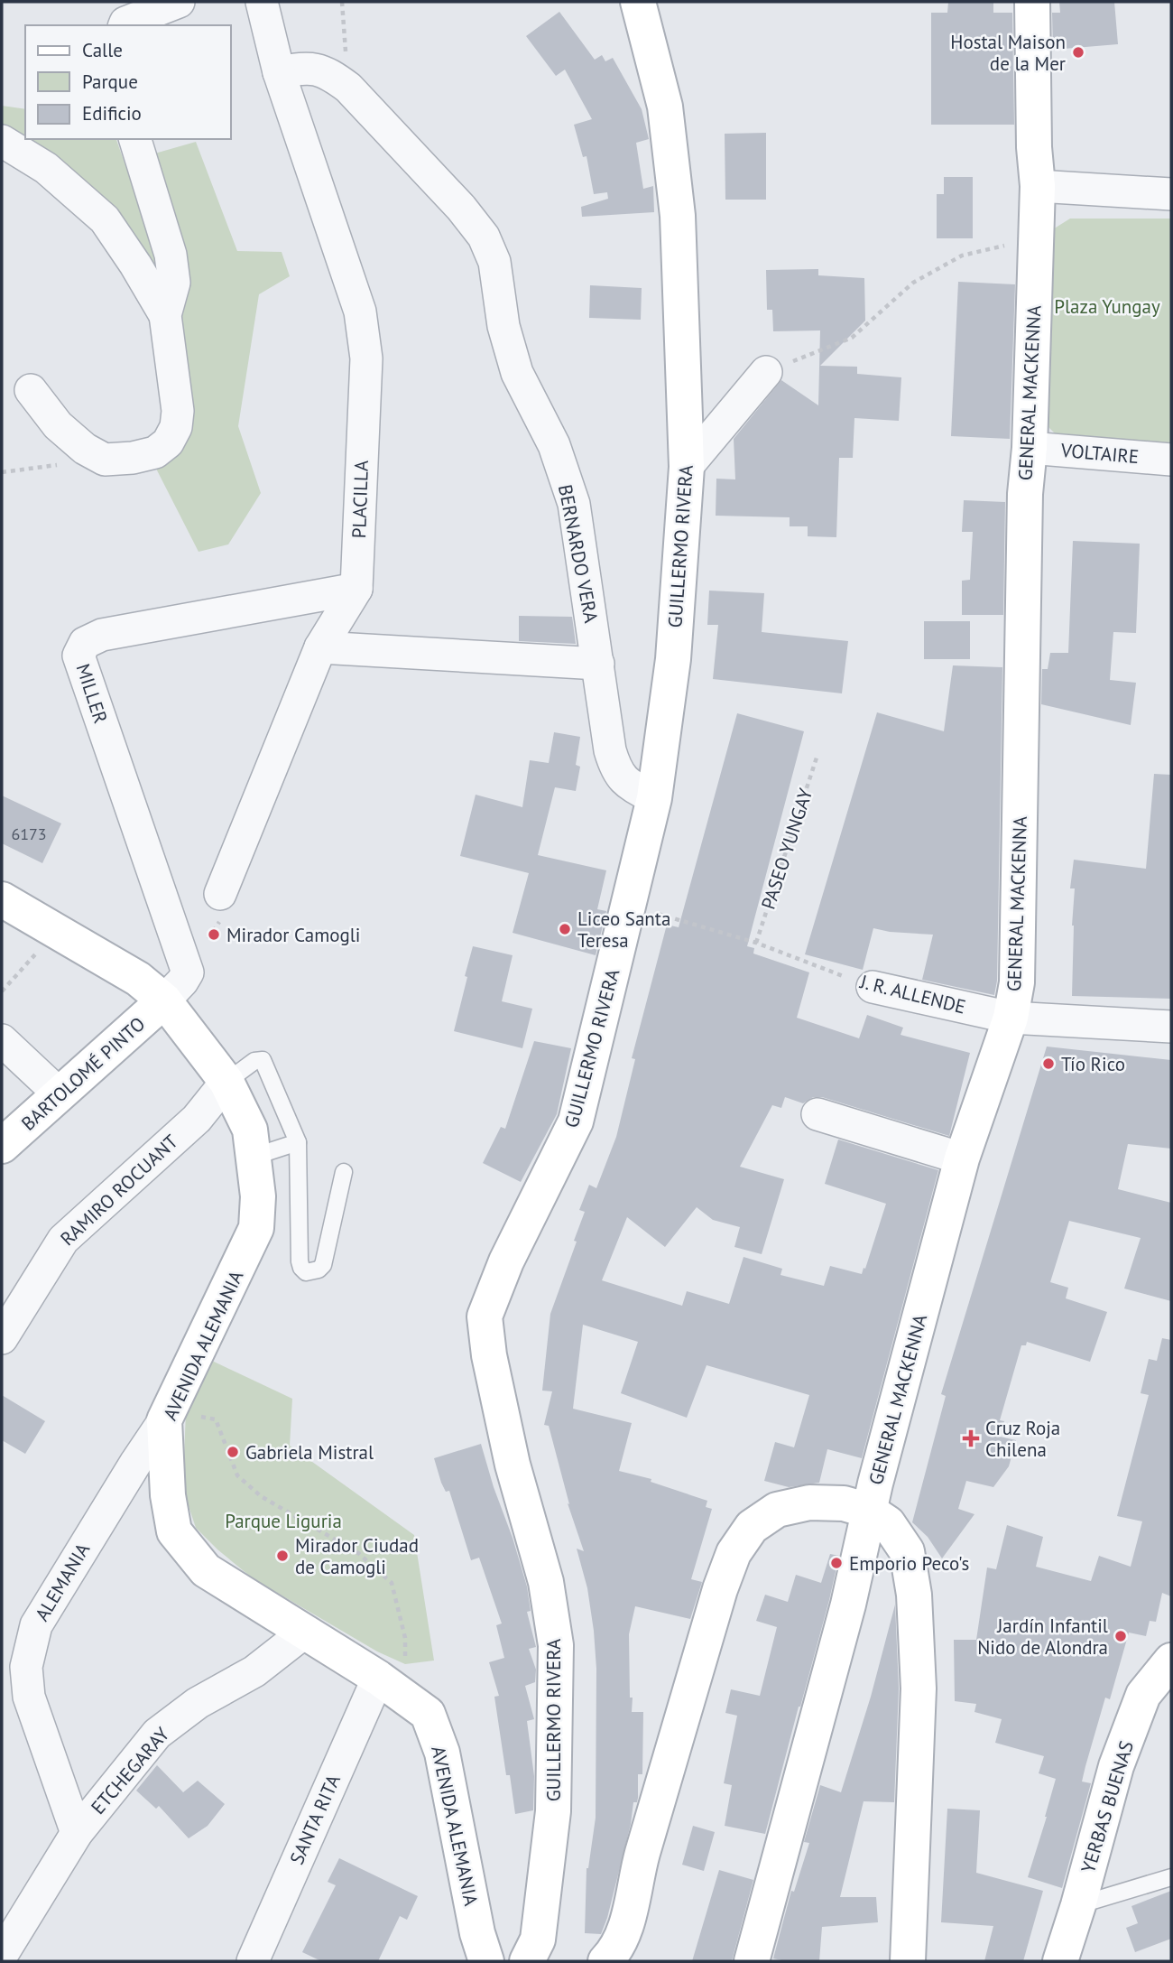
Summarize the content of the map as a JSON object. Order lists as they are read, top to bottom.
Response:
{
  "streets": {
    "street": [
      "GENERAL MACKENNA",
      "VOLTAIRE",
      "PLACILLA",
      "GUILLERMO RIVERA",
      "BERNARDO VERA",
      "MILLER",
      "J. R. ALLENDE",
      "BARTOLOMÉ PINTO",
      "RAMIRO ROCUANT",
      "AVENIDA ALEMANIA",
      "ALEMANIA",
      "ETCHEGARAY",
      "YERBAS BUENAS",
      "SANTA RITA"
    ],
    "path": ["PASEO YUNGAY"]
  },
  "crossings": [
    ["GENERAL MACKENNA", "VOLTAIRE"],
    ["GENERAL MACKENNA", "J. R. ALLENDE"],
    ["PLACILLA", "BERNARDO VERA"],
    ["PLACILLA", "MILLER"],
    ["GUILLERMO RIVERA", "BERNARDO VERA"],
    ["GUILLERMO RIVERA", "J. R. ALLENDE"],
    ["PASEO YUNGAY", "J. R. ALLENDE"],
    ["BARTOLOMÉ PINTO", "AVENIDA ALEMANIA"],
    ["RAMIRO ROCUANT", "AVENIDA ALEMANIA"],
    ["AVENIDA ALEMANIA", "ALEMANIA"],
    ["AVENIDA ALEMANIA", "ETCHEGARAY"],
    ["AVENIDA ALEMANIA", "SANTA RITA"],
    ["ALEMANIA", "ETCHEGARAY"]
  ],
  "parks": ["Plaza Yungay", "Parque Liguria"],
  "places": {
    "other": [
      "Hostal Maison de la Mer",
      "Liceo Santa Teresa",
      "Mirador Camogli",
      "Tío Rico",
      "Gabriela Mistral",
      "Mirador Ciudad de Camogli",
      "Emporio Peco's",
      "Jardín Infantil Nido de Alondra"
    ],
    "health": ["Cruz Roja Chilena"]
  },
  "house_numbers": ["6173"],
  "legend": ["Calle", "Parque", "Edificio"]
}
